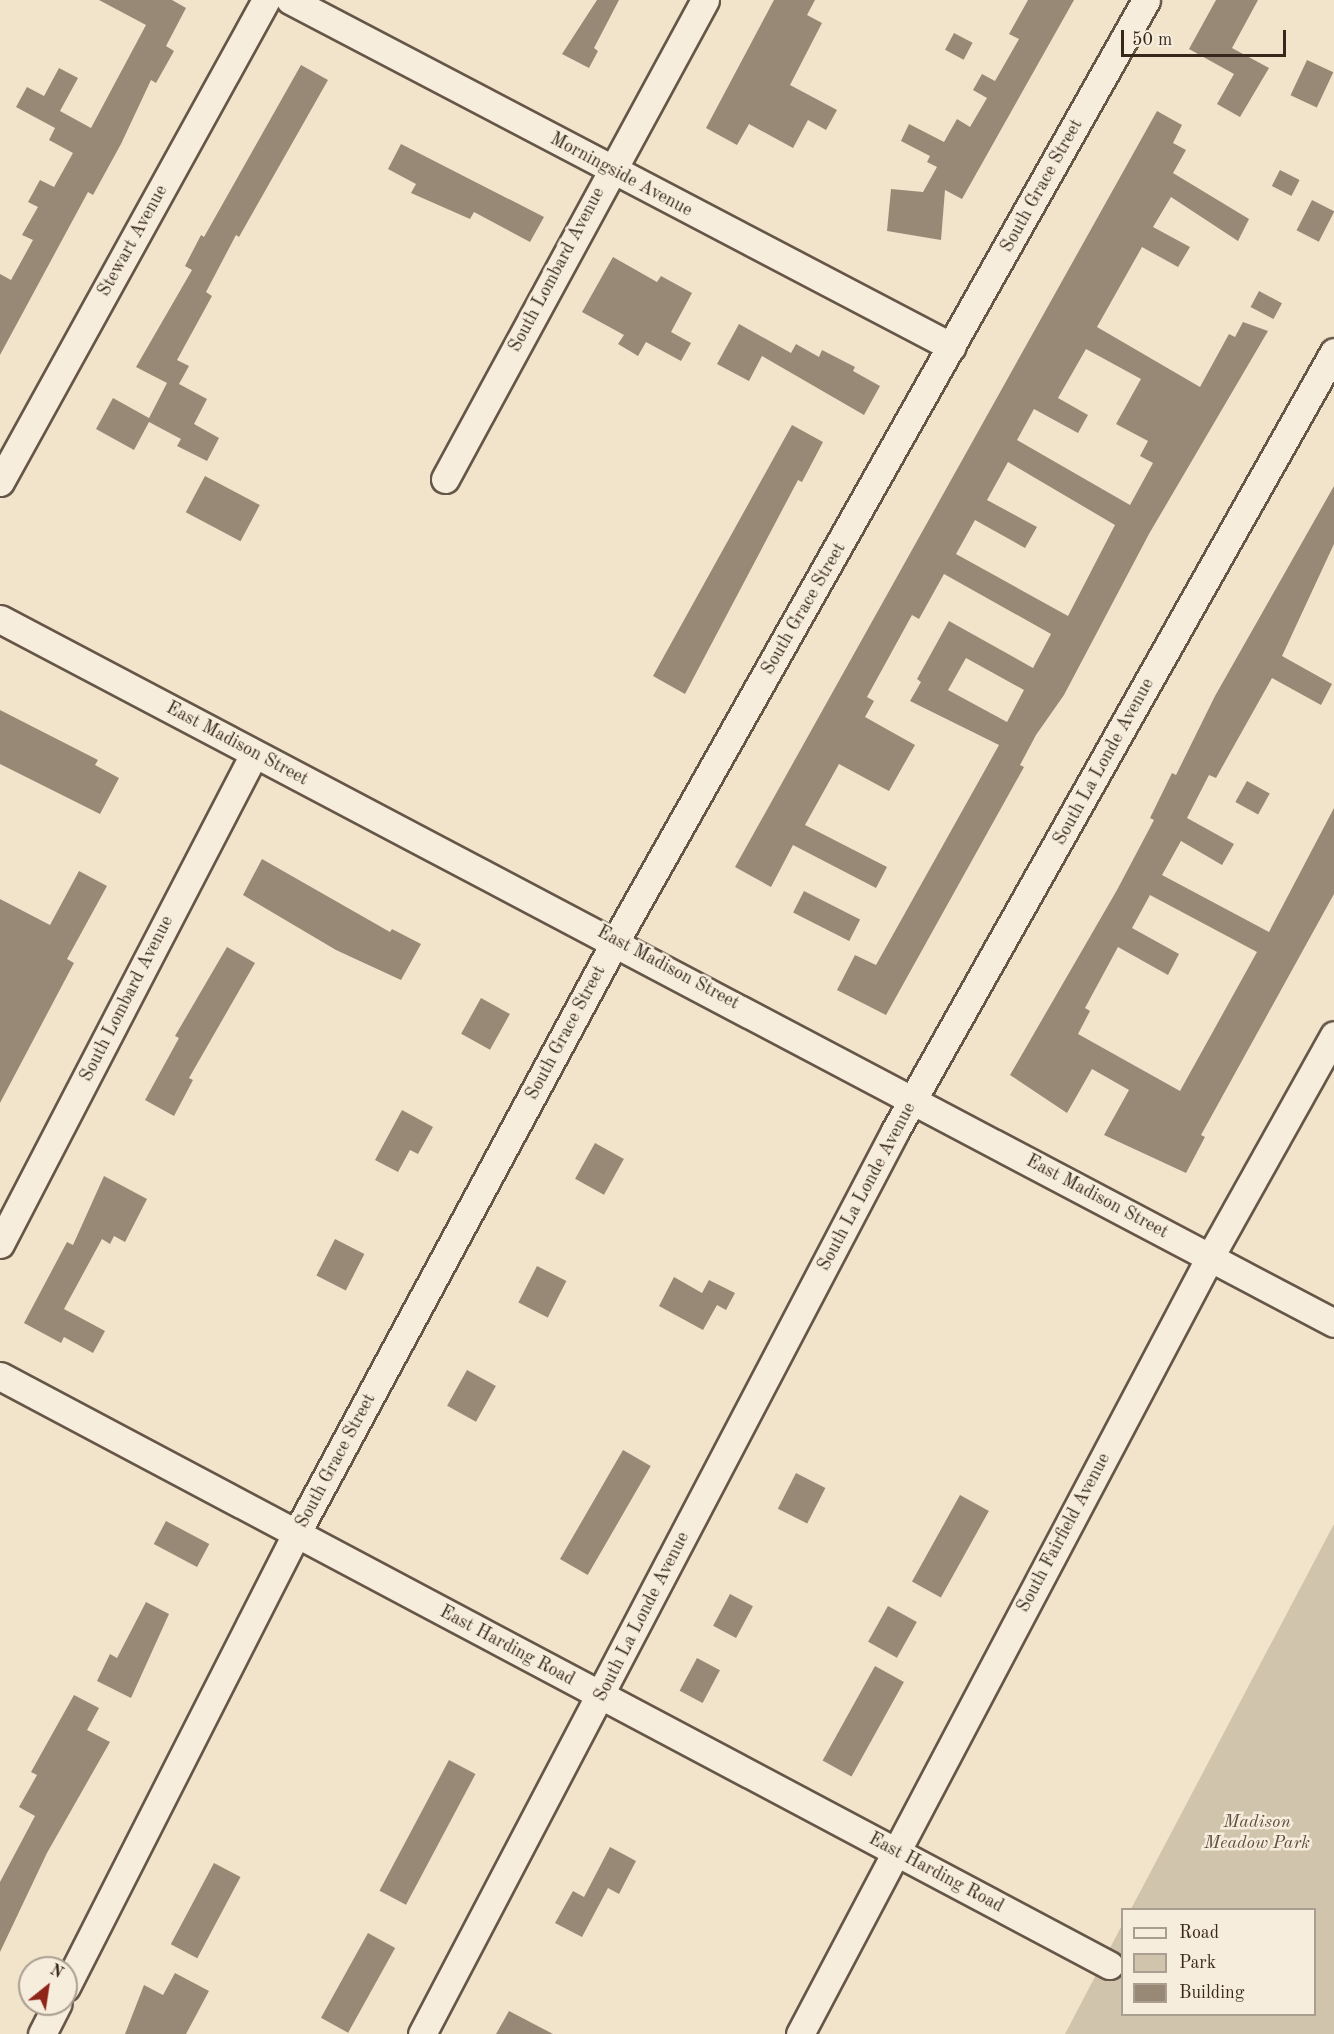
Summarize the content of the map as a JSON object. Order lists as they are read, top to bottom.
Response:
{
  "streets": {
    "street": [
      "Morningside Avenue",
      "South Grace Street",
      "Stewart Avenue",
      "South Lombard Avenue",
      "East Madison Street",
      "South La Londe Avenue",
      "South Fairfield Avenue",
      "East Harding Road"
    ]
  },
  "crossings": [
    ["Morningside Avenue", "South Grace Street"],
    ["Morningside Avenue", "South Lombard Avenue"],
    ["South Grace Street", "East Madison Street"],
    ["South Grace Street", "East Harding Road"],
    ["South Lombard Avenue", "East Madison Street"],
    ["East Madison Street", "South La Londe Avenue"],
    ["East Madison Street", "South Fairfield Avenue"],
    ["South La Londe Avenue", "East Harding Road"],
    ["South Fairfield Avenue", "East Harding Road"]
  ],
  "parks": ["Madison Meadow Park"],
  "legend": ["Road", "Park", "Building"],
  "scale_bar": "50 m",
  "north": "top right"
}
